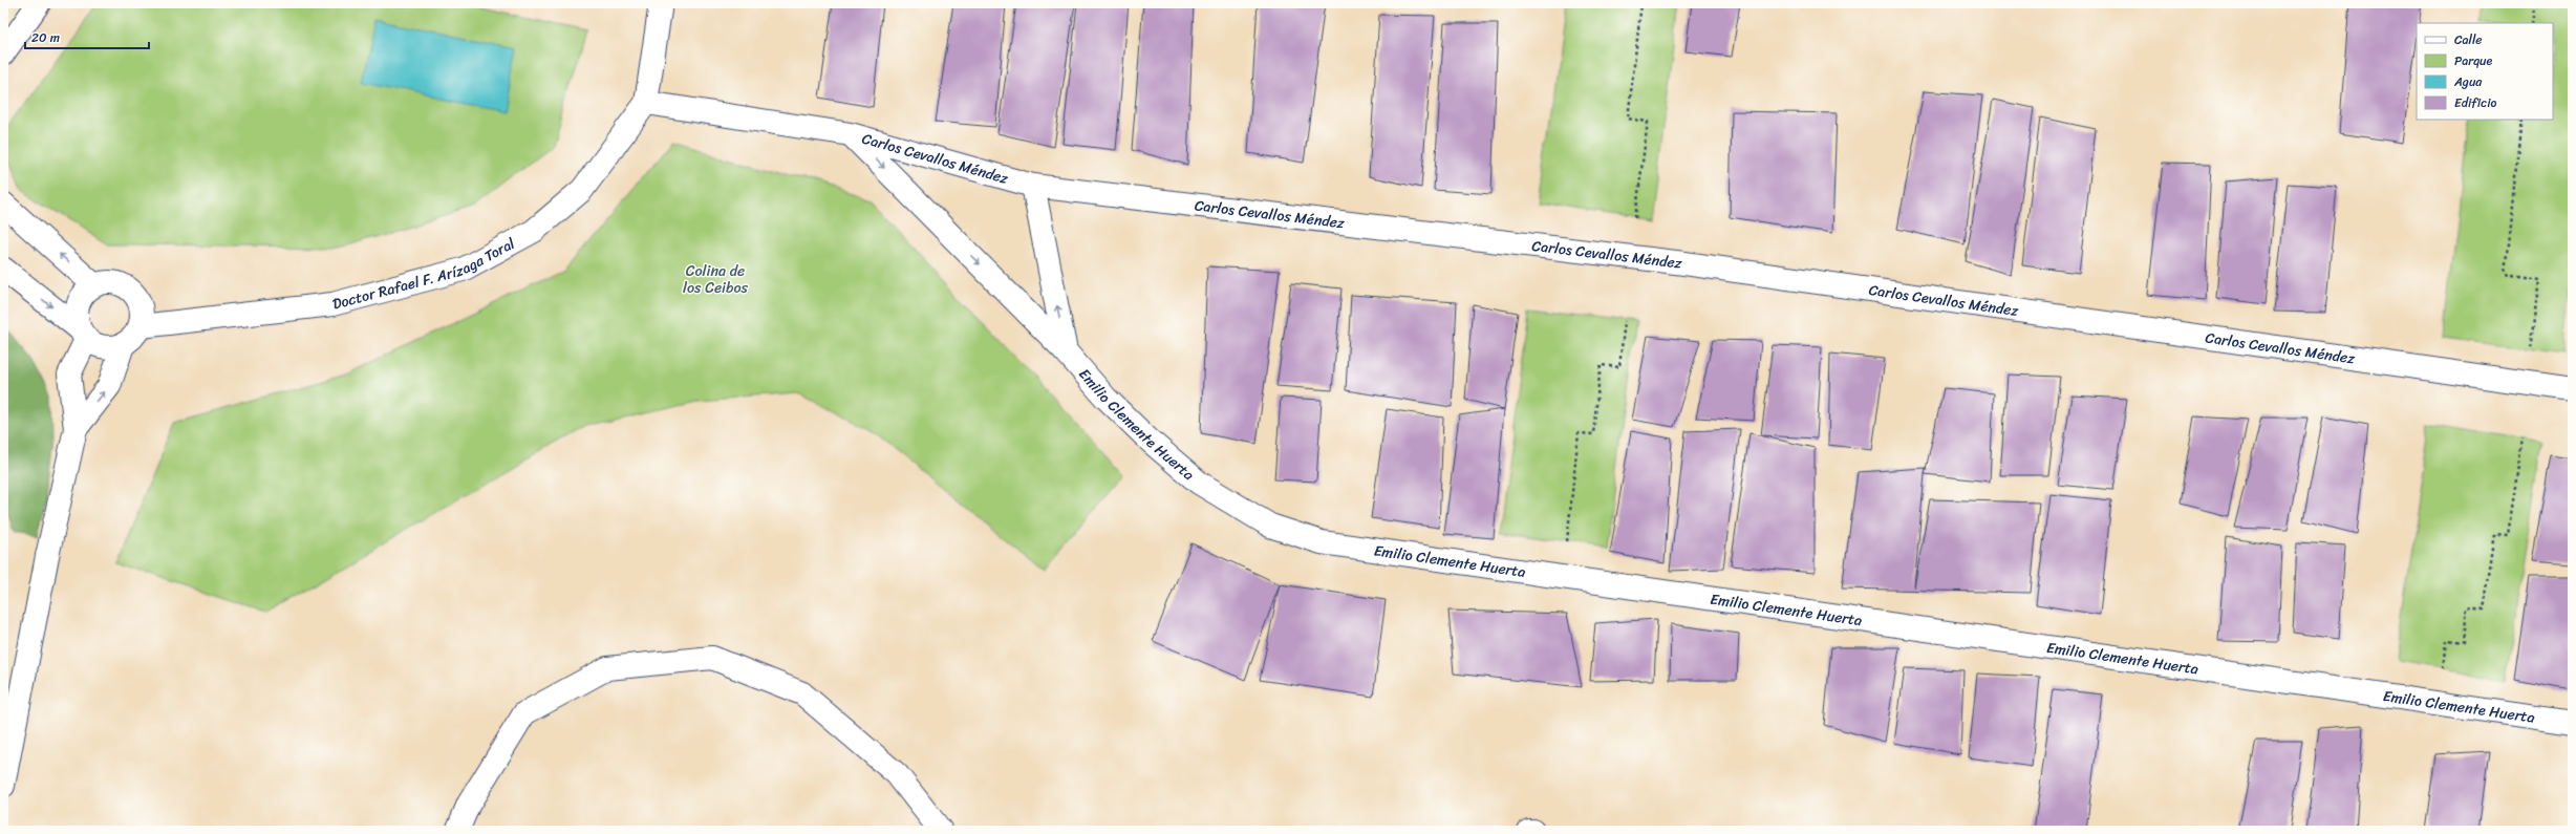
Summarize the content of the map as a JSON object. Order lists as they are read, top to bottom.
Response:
{
  "streets": {
    "street": ["Carlos Cevallos Méndez", "Doctor Rafael F. Arízaga Toral", "Emilio Clemente Huerta"]
  },
  "crossings": [
    ["Carlos Cevallos Méndez", "Doctor Rafael F. Arízaga Toral"],
    ["Carlos Cevallos Méndez", "Emilio Clemente Huerta"]
  ],
  "parks": ["Colina de los Ceibos"],
  "legend": [
    "Calle",
    "Parque",
    "Agua",
    "Edificio"
  ],
  "scale_bar": "20 m"
}
